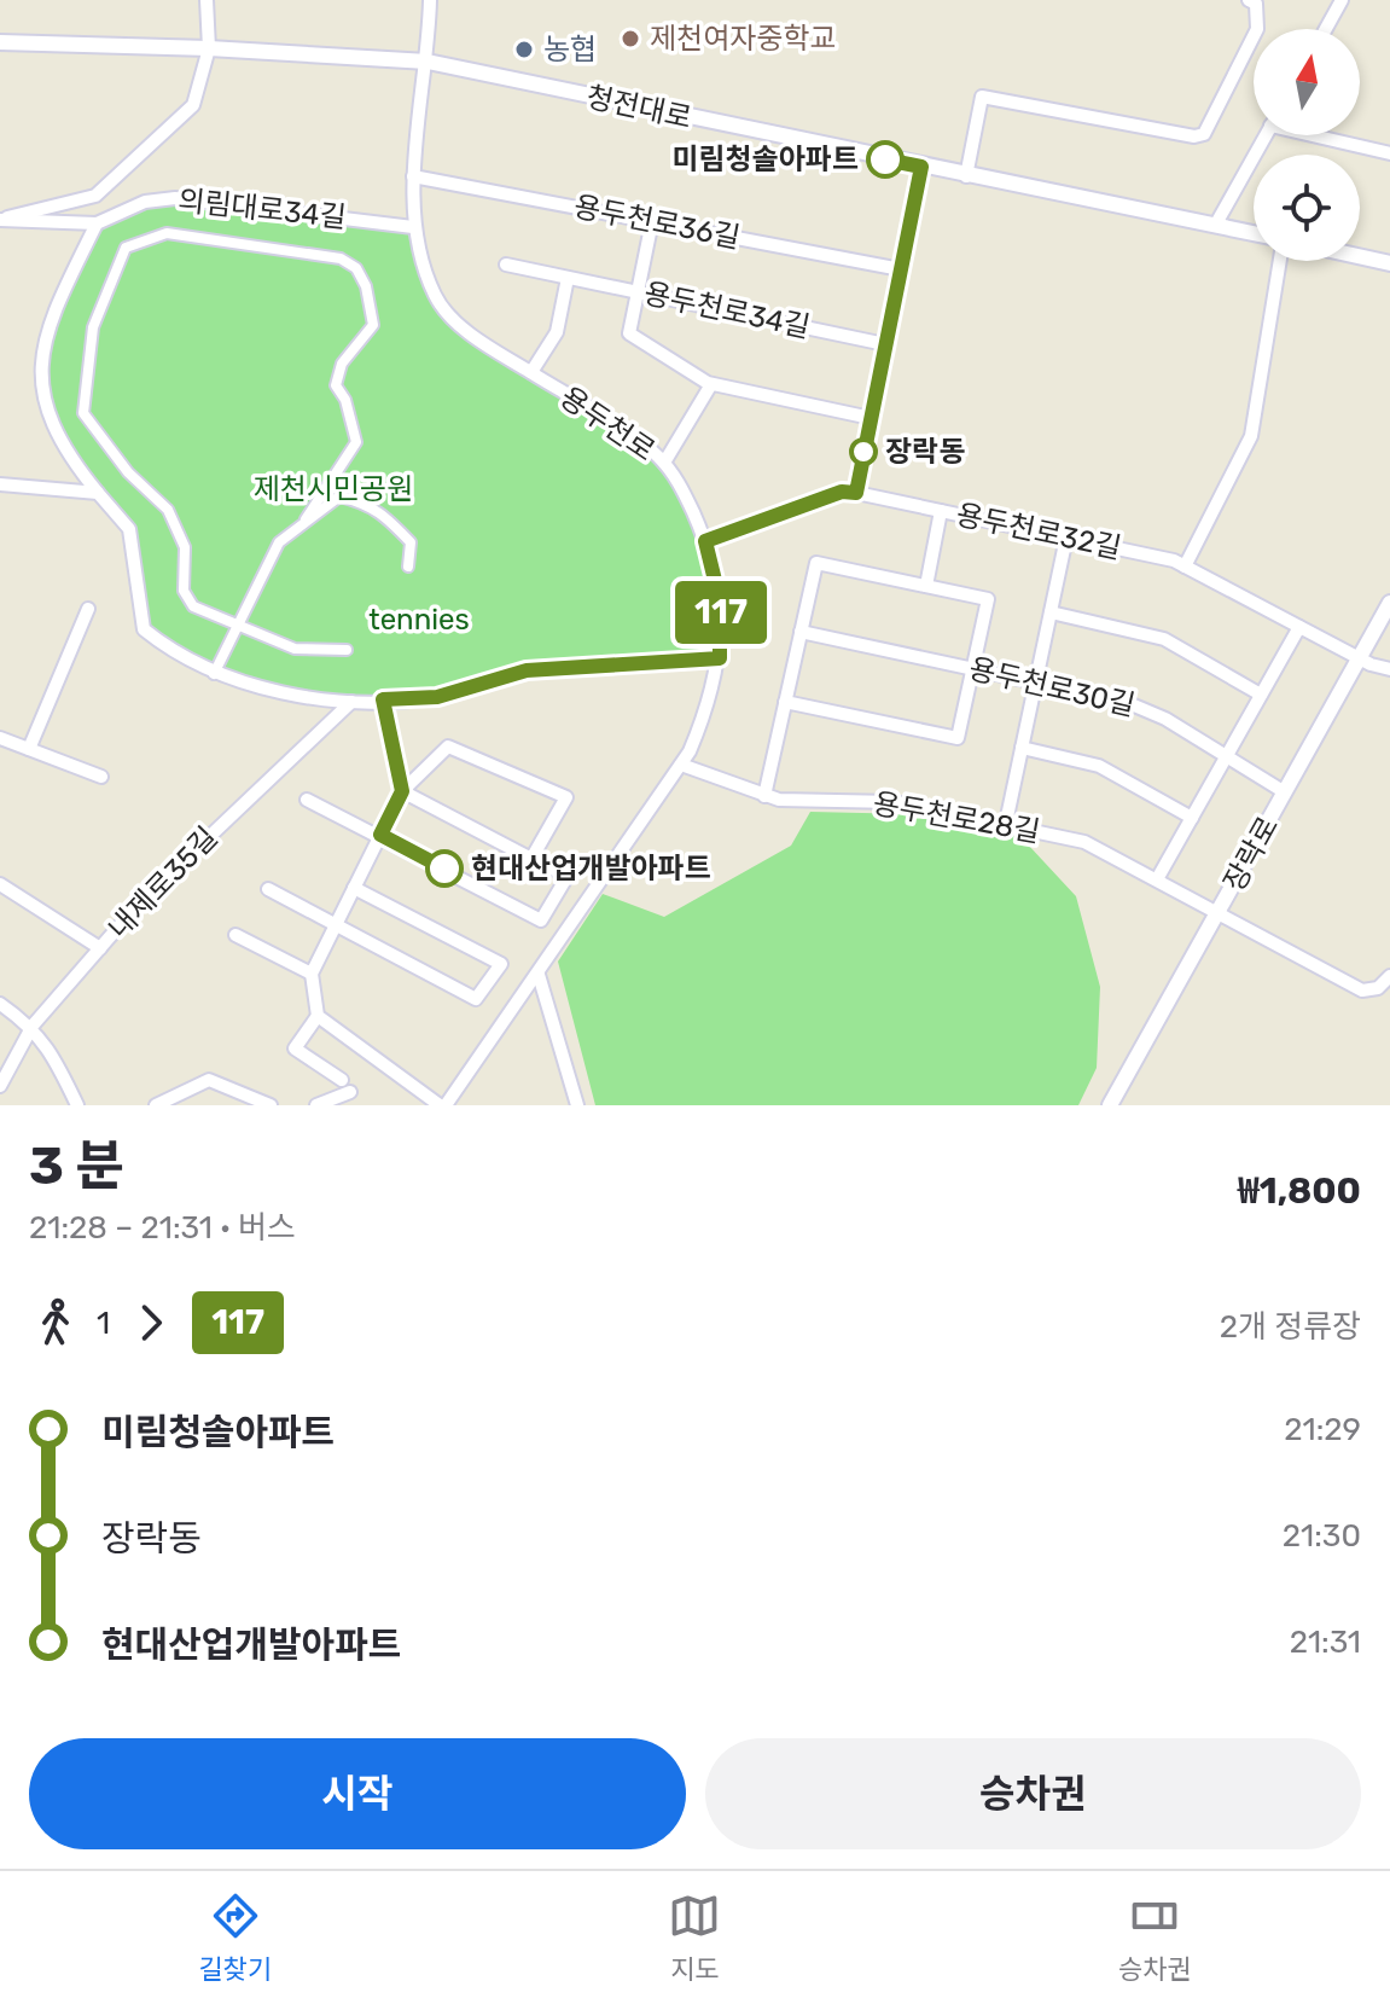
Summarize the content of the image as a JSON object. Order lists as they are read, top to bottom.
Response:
{
  "streets": {
    "street": [
      "청전대로",
      "의림대로34길",
      "용두천로36길",
      "용두천로34길",
      "용두천로",
      "용두천로32길",
      "용두천로30길",
      "용두천로28길",
      "장락로",
      "내제로35길"
    ]
  },
  "crossings": [
    ["청전대로", "용두천로"],
    ["의림대로34길", "용두천로"],
    ["용두천로36길", "용두천로"],
    ["용두천로", "용두천로32길"],
    ["용두천로", "용두천로28길"],
    ["용두천로32길", "장락로"],
    ["용두천로30길", "장락로"],
    ["용두천로28길", "장락로"]
  ],
  "parks": ["제천시민공원", "tennies"],
  "places": [
    "제천여자중학교",
    "농협",
    "미림청솔아파트",
    "장락동",
    "현대산업개발아파트"
  ],
  "lines": ["bus line 117"],
  "north": "top",
  "page": {
    "on_map": "117",
    "heading": ["3 분", "21:28 – 21:31 · 버스", "₩1,800"],
    "legs": ["1", "117", "2개 정류장"],
    "list": [
      {
        "name": "미림청솔아파트",
        "value": "21:29"
      },
      {
        "name": "장락동",
        "value": "21:30"
      },
      {
        "name": "현대산업개발아파트",
        "value": "21:31"
      }
    ],
    "buttons": ["시작", "승차권"],
    "tabs": ["길찾기", "지도", "승차권"]
  }
}
